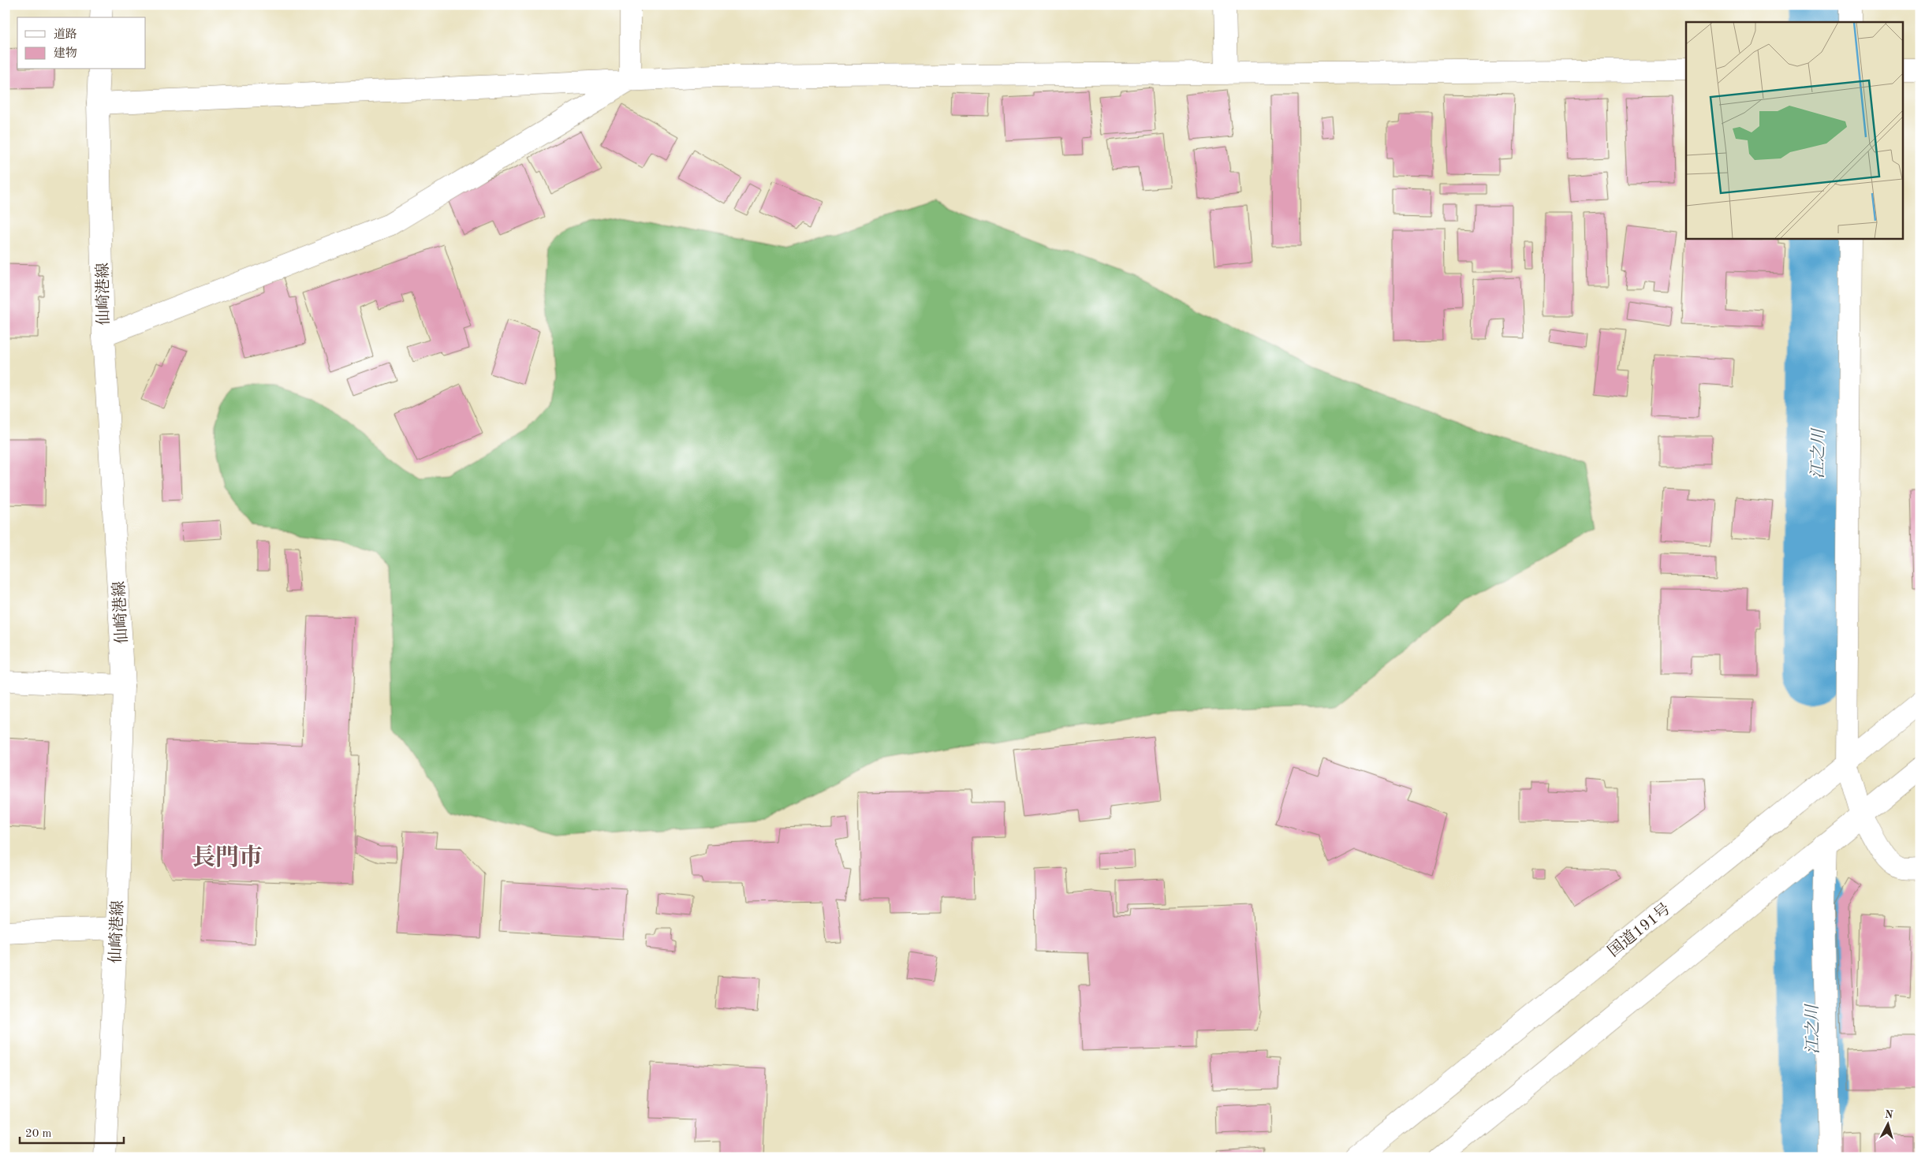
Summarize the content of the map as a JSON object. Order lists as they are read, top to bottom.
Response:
{
  "streets": {
    "main road": ["仙崎港線", "国道191号"]
  },
  "districts": ["長門市"],
  "water": ["江之川"],
  "legend": ["道路", "建物"],
  "scale_bar": "20 m",
  "north": "top"
}
